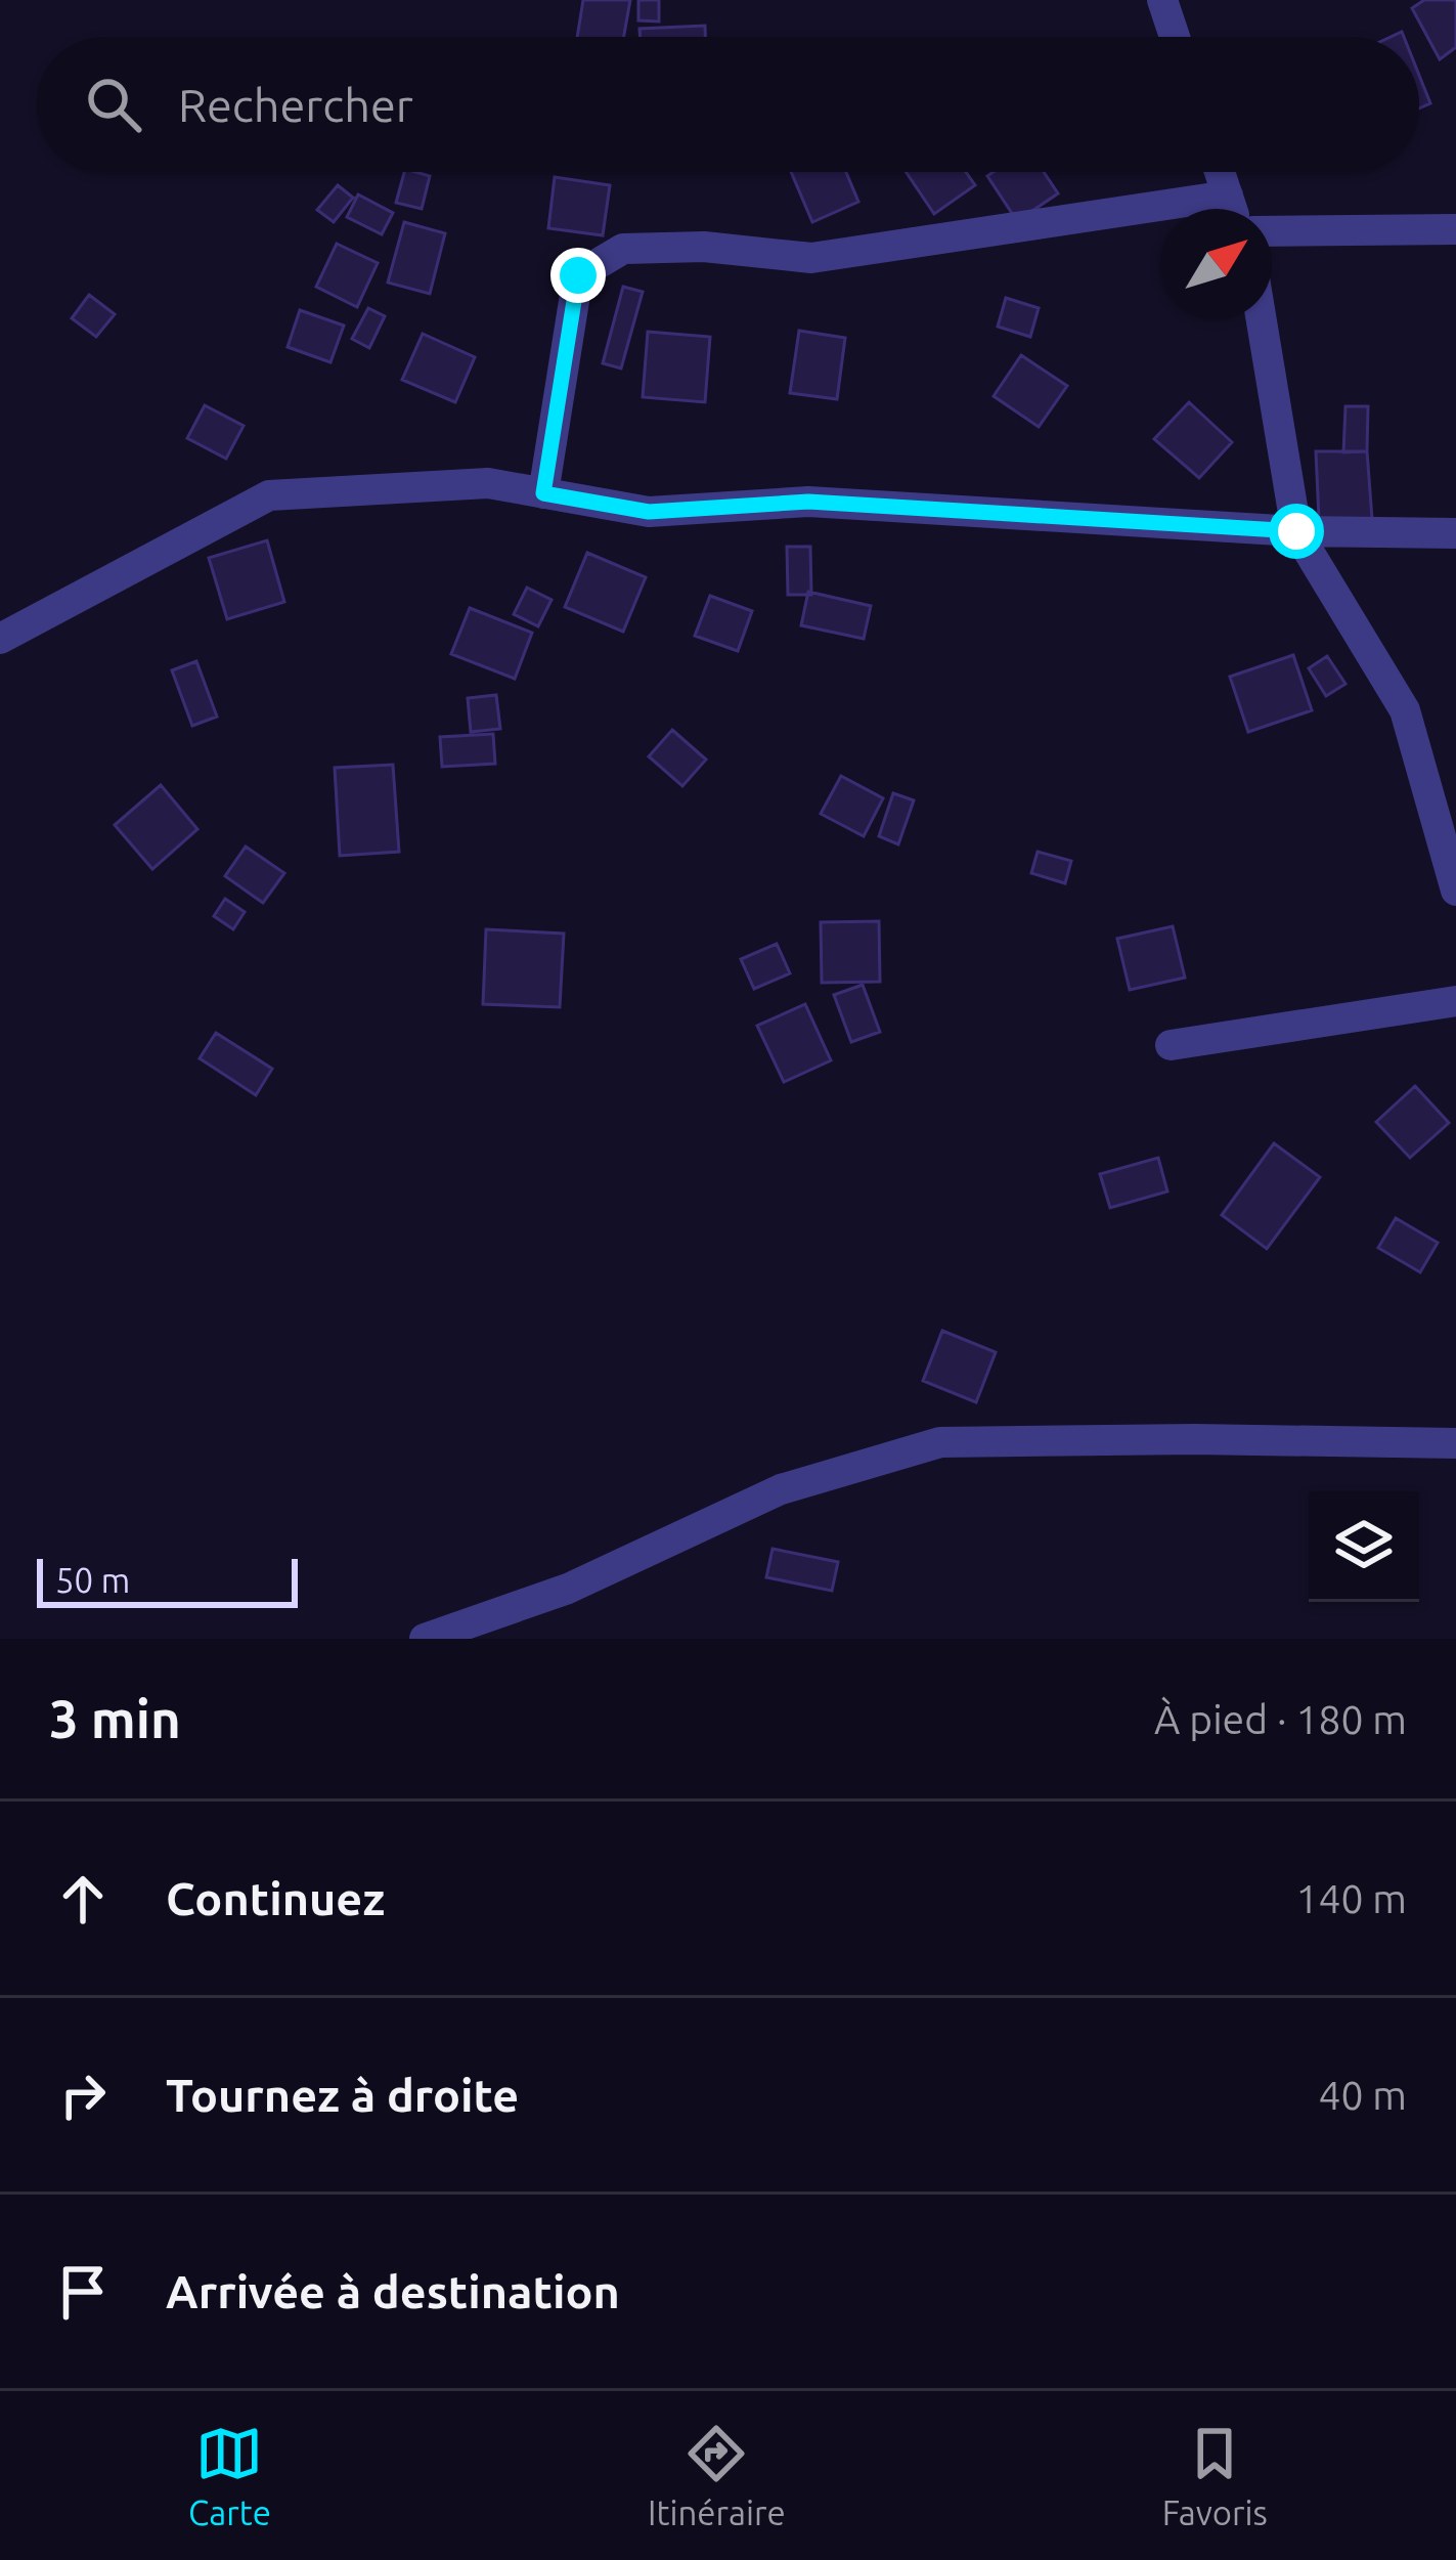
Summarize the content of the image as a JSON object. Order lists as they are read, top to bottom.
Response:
{
  "scale_bar": "50 m",
  "north": "top right",
  "page": {
    "search": "Rechercher",
    "scale": "50 m",
    "heading": ["3 min", "À pied · 180 m"],
    "list": [
      ["Continuez", "140 m"],
      ["Tournez à droite", "40 m"],
      "Arrivée à destination"
    ],
    "nav": ["Carte", "Itinéraire", "Favoris"]
  }
}
